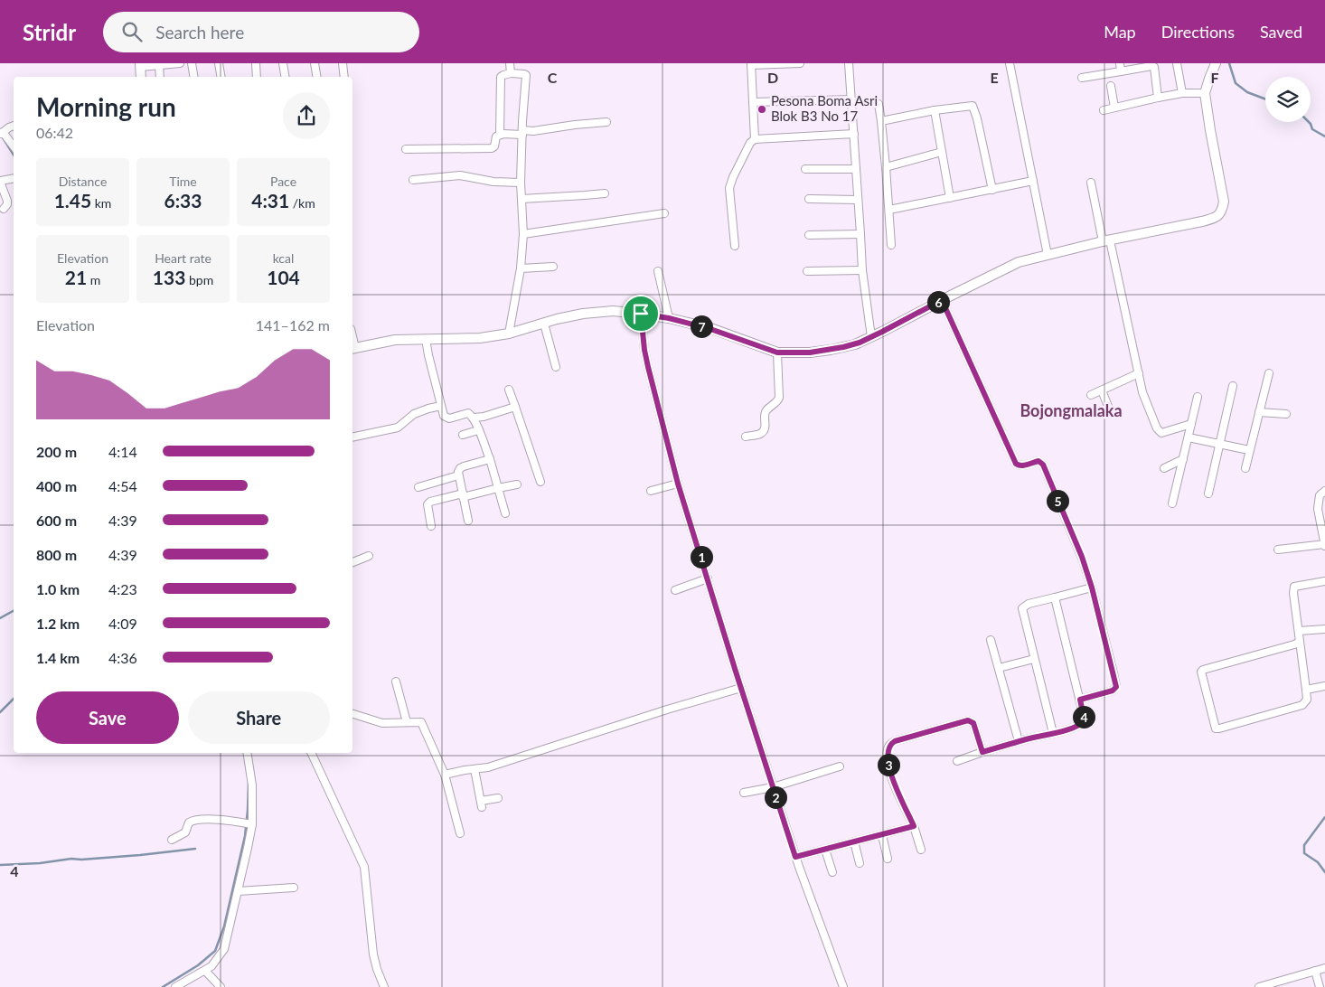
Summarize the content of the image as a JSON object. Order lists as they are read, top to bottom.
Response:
{
  "districts": ["Bojongmalaka"],
  "places": ["Pesona Boma Asri Blok B3 No 17"],
  "page": {
    "header": "Stridr",
    "search": "Search here",
    "nav": ["Map", "Directions", "Saved"],
    "heading": ["Morning run", "06:42"],
    "stats": [
      ["Distance", "1.45 km"],
      ["Time", "6:33"],
      ["Pace", "4:31 /km"],
      ["Elevation", "21 m"],
      ["Heart rate", "133 bpm"],
      ["kcal", "104"]
    ],
    "pins": [
      "6",
      "7",
      "5",
      "1",
      "4",
      "3",
      "2"
    ],
    "chart": ["Elevation", "141–162 m"],
    "list": [
      {
        "name": "200 m",
        "note": "4:14"
      },
      {
        "name": "400 m",
        "note": "4:54"
      },
      {
        "name": "600 m",
        "note": "4:39"
      },
      {
        "name": "800 m",
        "note": "4:39"
      },
      {
        "name": "1.0 km",
        "note": "4:23"
      },
      {
        "name": "1.2 km",
        "note": "4:09"
      },
      {
        "name": "1.4 km",
        "note": "4:36"
      }
    ],
    "buttons": ["Save", "Share"]
  },
  "grid": {
    "columns": [
      "C",
      "D",
      "E",
      "F"
    ],
    "rows": ["4"]
  }
}
